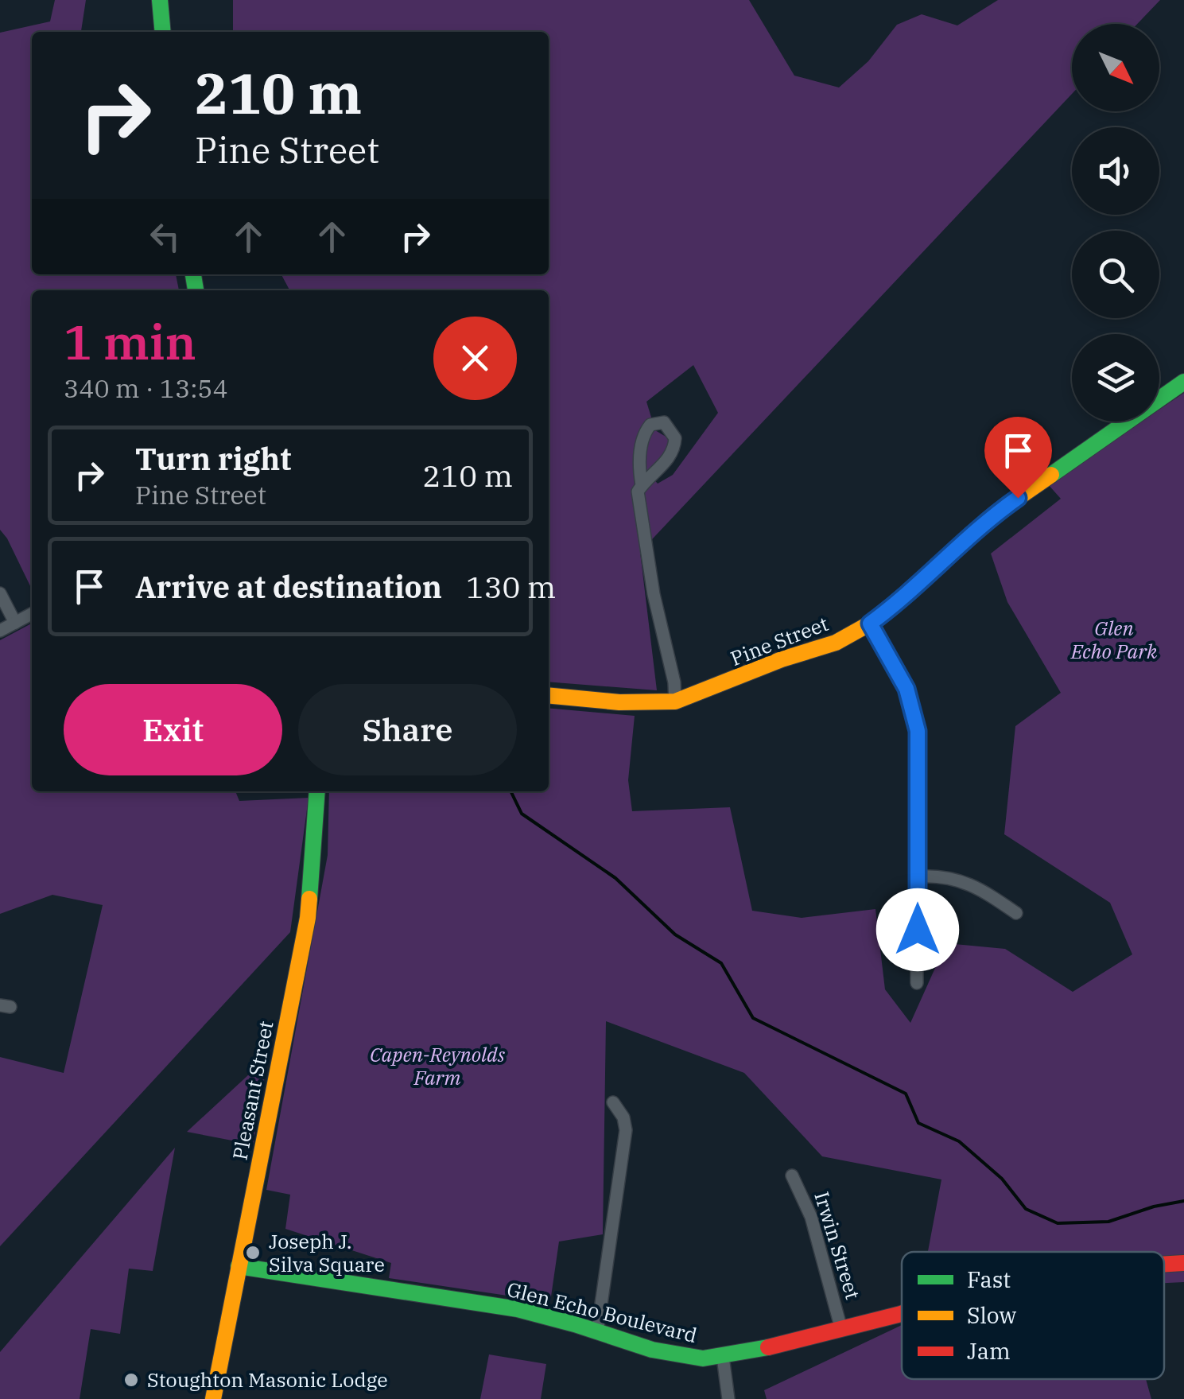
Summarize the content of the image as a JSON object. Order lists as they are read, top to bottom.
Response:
{
  "streets": {
    "street": [
      "Pine Street",
      "Pleasant Street",
      "Irwin Street",
      "Glen Echo Boulevard"
    ]
  },
  "crossings": [
    ["Pleasant Street", "Glen Echo Boulevard"],
    ["Irwin Street", "Glen Echo Boulevard"]
  ],
  "parks": ["Glen Echo Park", "Capen-Reynolds Farm"],
  "places": ["Joseph J. Silva Square", "Stoughton Masonic Lodge"],
  "legend": ["Fast", "Slow", "Jam"],
  "north": "bottom right",
  "page": {
    "turn": ["210 m", "Pine Street"],
    "heading": ["1 min", "340 m · 13:54"],
    "list": [
      {
        "name": "Turn right",
        "note": "Pine Street",
        "value": "210 m"
      },
      {
        "name": "Arrive at destination",
        "value": "130 m"
      }
    ],
    "buttons": ["Exit", "Share"]
  }
}
